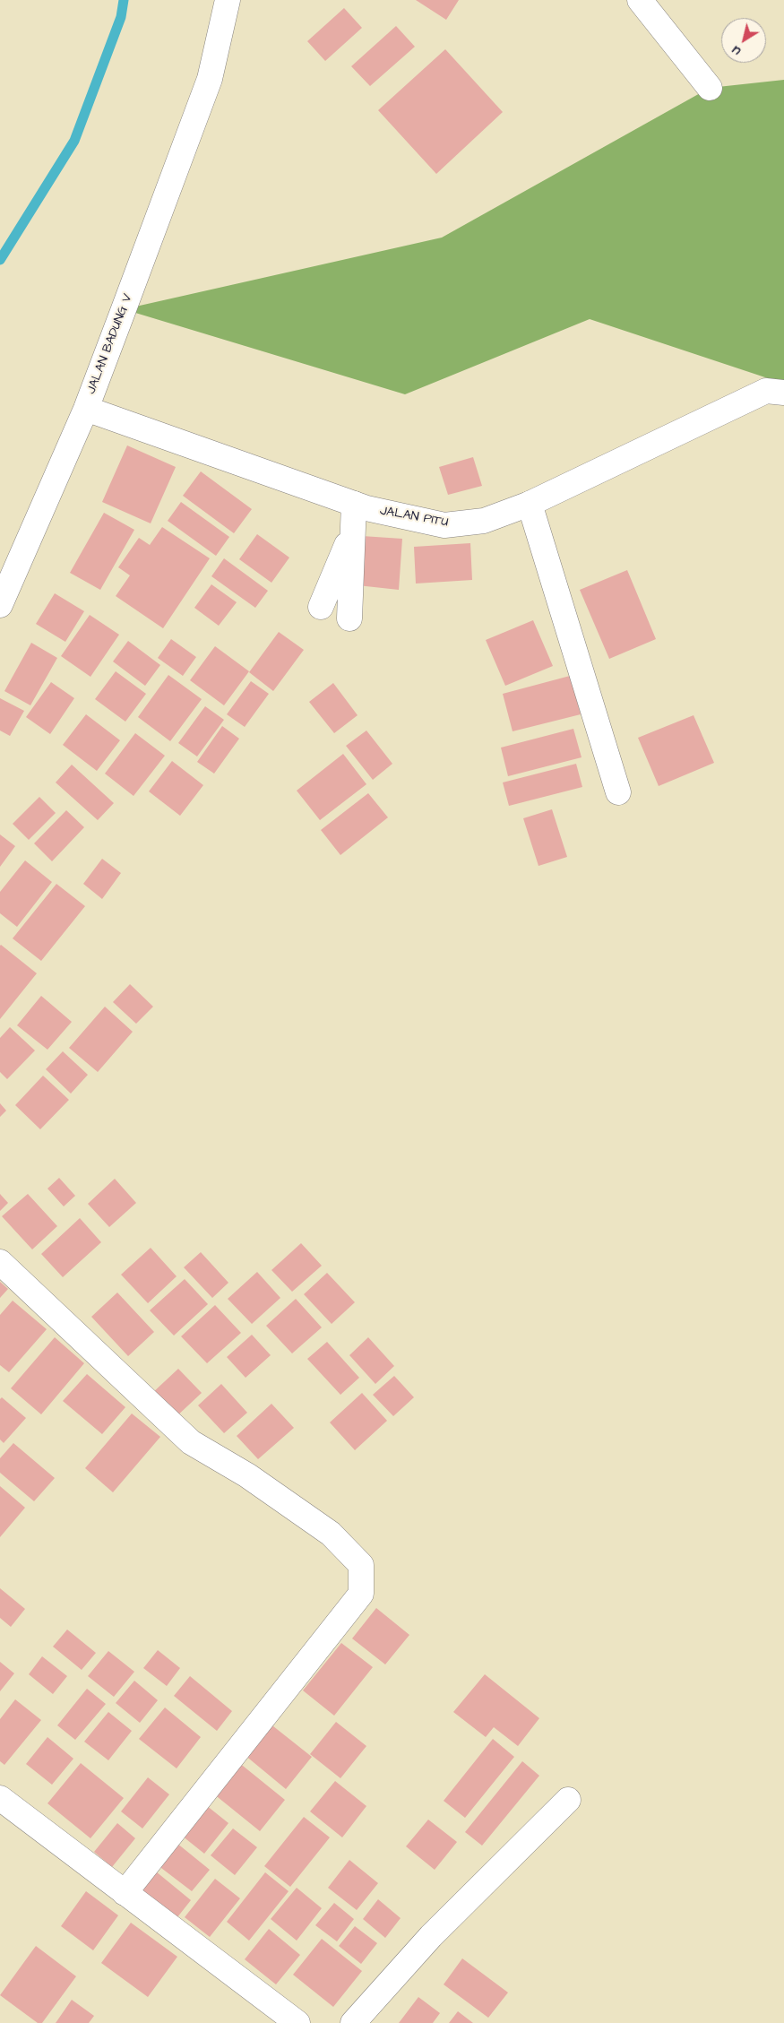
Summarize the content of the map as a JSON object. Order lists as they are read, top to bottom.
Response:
{
  "streets": {
    "street": ["JALAN BADUNG V", "JALAN PITU"]
  },
  "crossings": [
    ["JALAN BADUNG V", "JALAN PITU"]
  ],
  "north": "bottom left"
}
